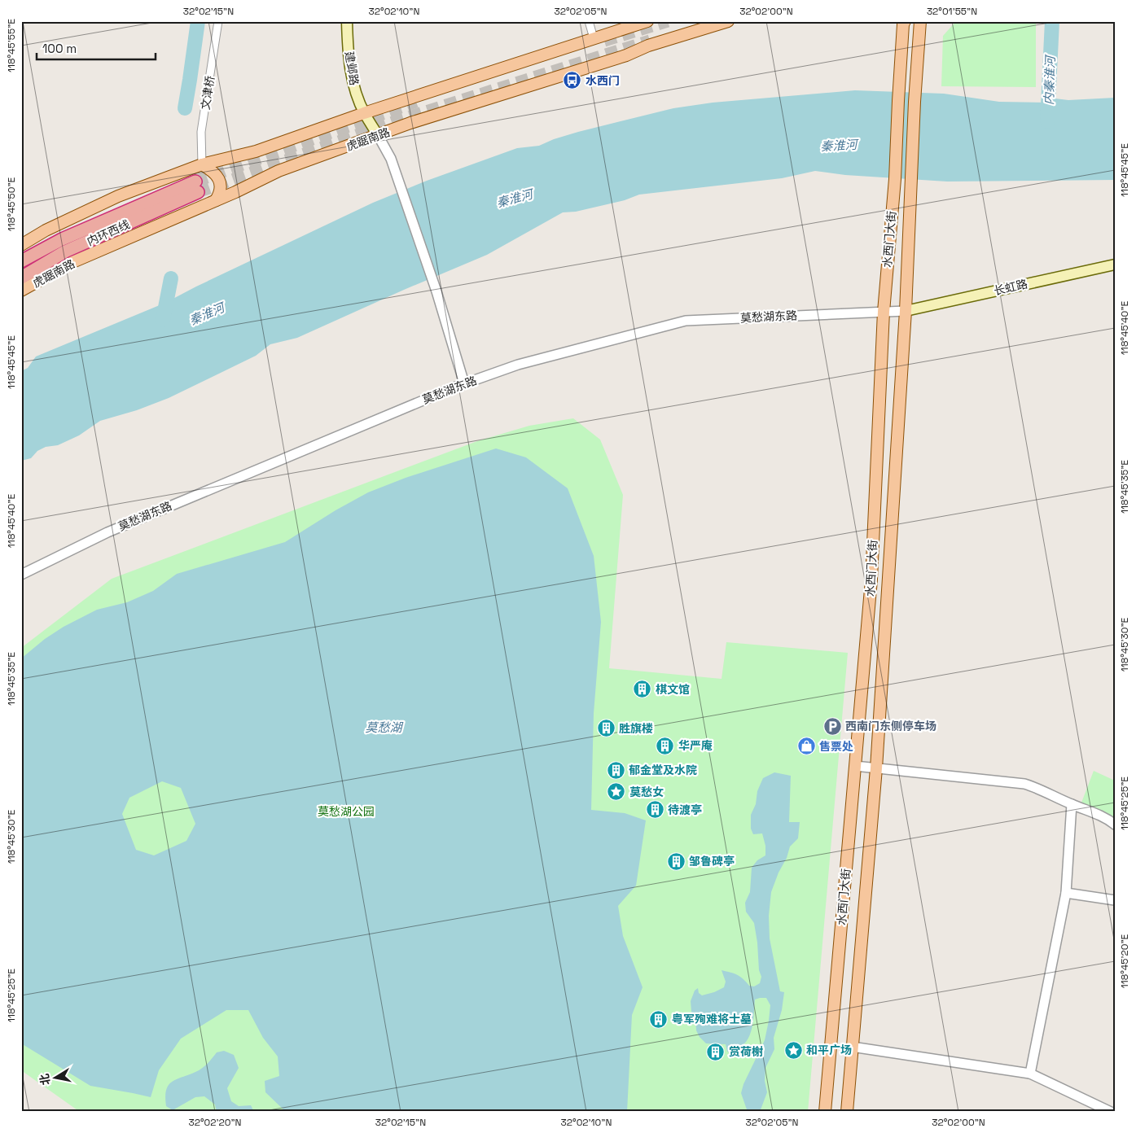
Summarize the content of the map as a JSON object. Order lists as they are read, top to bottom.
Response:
{
  "streets": {
    "highway": ["内环西线"],
    "main road": [
      "建邺路",
      "虎踞南路",
      "水西门大街",
      "长虹路"
    ],
    "street": ["文津桥", "莫愁湖东路"]
  },
  "crossings": [
    ["建邺路", "虎踞南路"],
    ["水西门大街", "长虹路"],
    ["水西门大街", "莫愁湖东路"],
    ["长虹路", "莫愁湖东路"]
  ],
  "water": ["内秦淮河", "秦淮河", "莫愁湖"],
  "parks": ["莫愁湖公园"],
  "places": {
    "bus stop": ["水西门"],
    "building": [
      "棋文馆",
      "胜旗楼",
      "华严庵",
      "郁金堂及水院",
      "待渡亭",
      "邹鲁碑亭",
      "粤军殉难将士墓",
      "赏荷榭"
    ],
    "parking": ["西南门东侧停车场"],
    "shop": ["售票处"],
    "place": ["莫愁女", "和平广场"]
  },
  "scale_bar": "100 m",
  "north": "left",
  "coordinates": [
    "32°02'15\"N",
    "32°02'10\"N",
    "32°02'05\"N",
    "32°02'00\"N",
    "32°01'55\"N",
    "118°45'55\"E",
    "118°45'45\"E",
    "118°45'50\"E",
    "118°45'40\"E",
    "118°45'35\"E",
    "118°45'30\"E",
    "118°45'25\"E",
    "118°45'20\"E",
    "32°02'20\"N"
  ]
}
